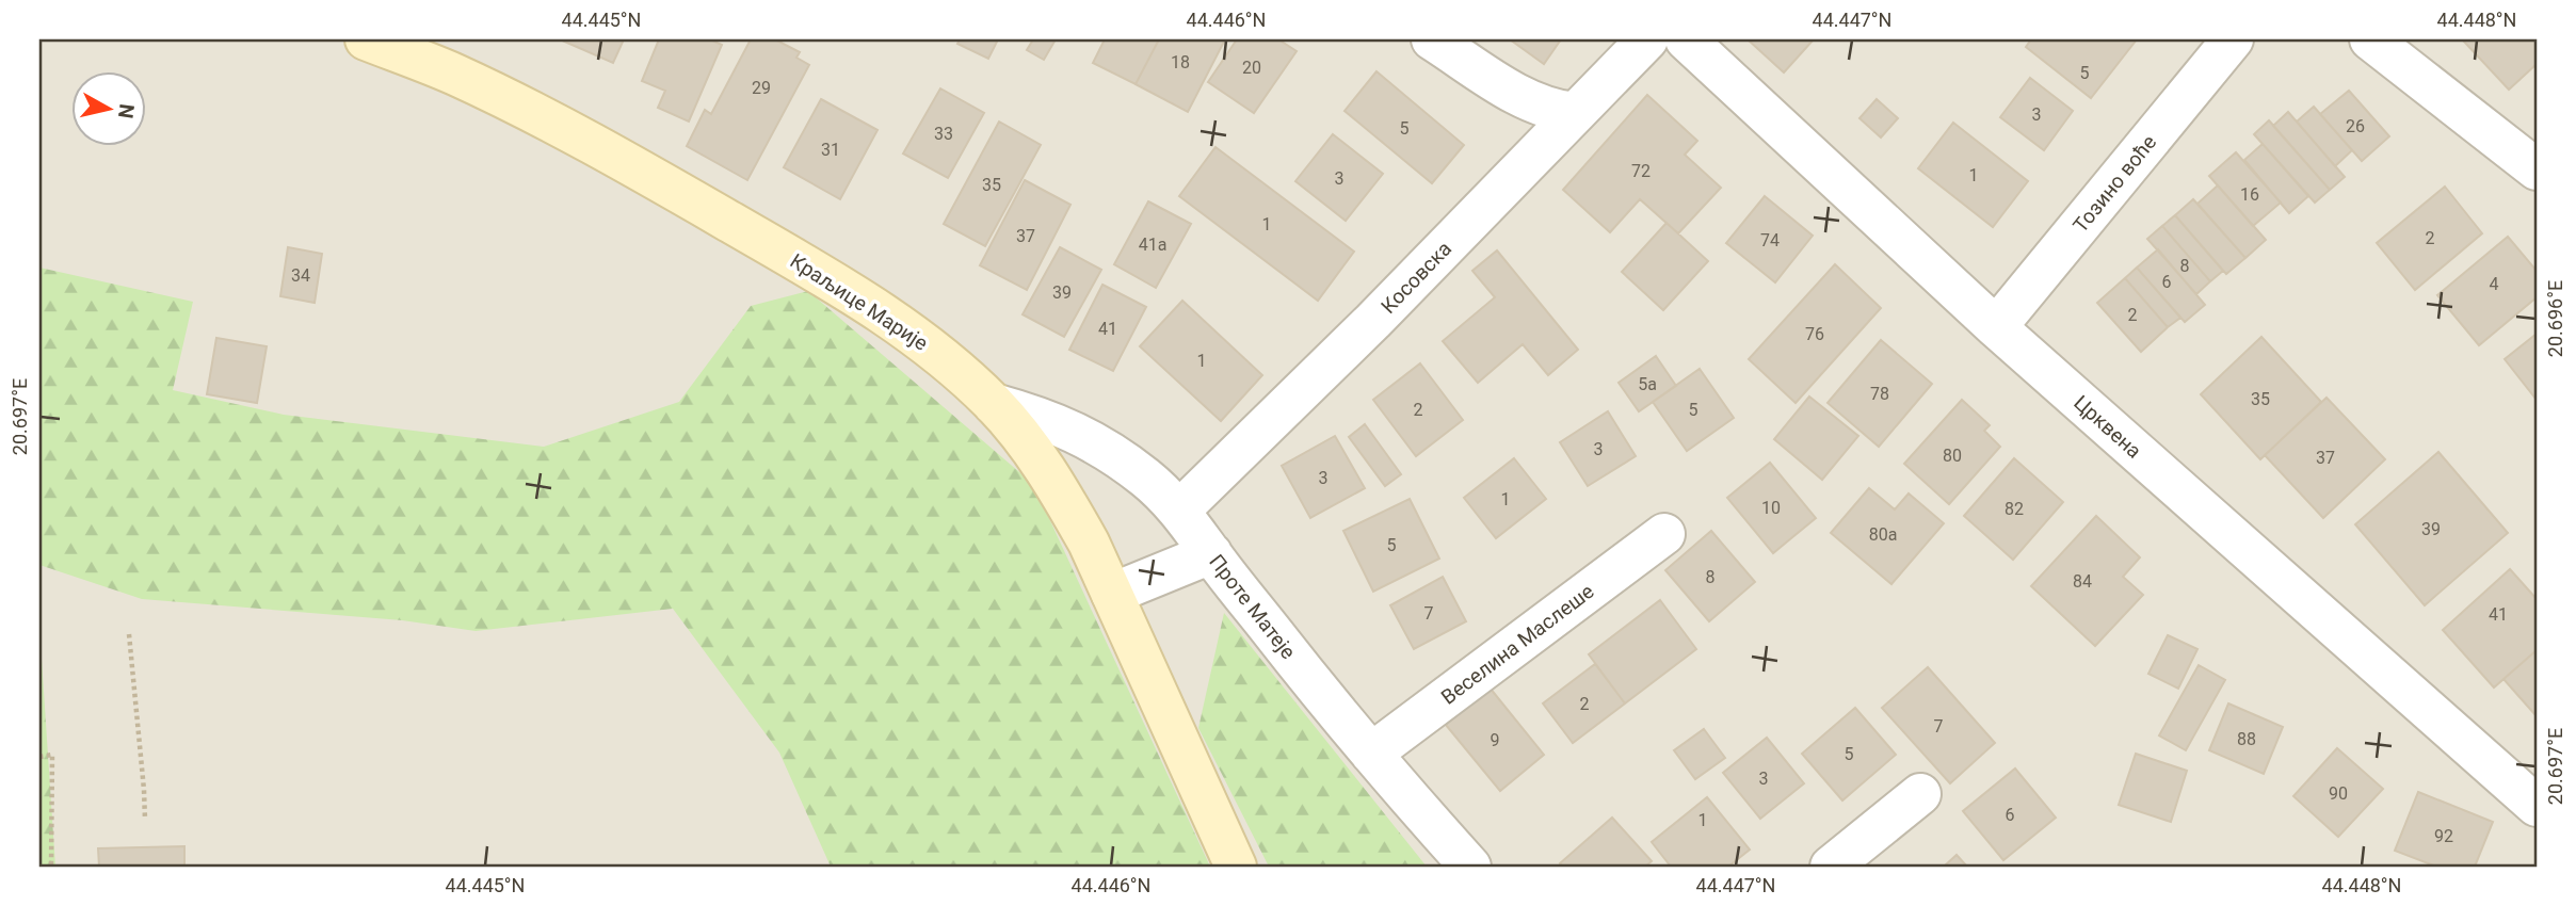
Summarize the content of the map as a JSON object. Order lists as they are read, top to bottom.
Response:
{
  "streets": {
    "street": [
      "Тозино воће",
      "Косовска",
      "Краљице Марије",
      "Црквена",
      "Проте Матеје",
      "Веселина Маслеше"
    ]
  },
  "crossings": [
    ["Тозино воће", "Црквена"],
    ["Косовска", "Проте Матеје"],
    ["Краљице Марије", "Проте Матеје"],
    ["Проте Матеје", "Веселина Маслеше"]
  ],
  "house_numbers": [
    "18",
    "20",
    "5",
    "29",
    "3",
    "26",
    "5",
    "33",
    "31",
    "72",
    "1",
    "3",
    "35",
    "16",
    "1",
    "37",
    "2",
    "74",
    "41a",
    "8",
    "34",
    "6",
    "4",
    "39",
    "2",
    "41",
    "76",
    "1",
    "5a",
    "78",
    "35",
    "2",
    "5",
    "3",
    "80",
    "37",
    "3",
    "1",
    "10",
    "82",
    "39",
    "80a",
    "5",
    "8",
    "84",
    "7",
    "41",
    "2",
    "7",
    "88",
    "9",
    "5",
    "3",
    "90",
    "6",
    "1",
    "92"
  ],
  "north": "right",
  "coordinates": [
    "44.445°N",
    "44.446°N",
    "44.447°N",
    "44.448°N",
    "20.696°E",
    "20.697°E"
  ]
}
